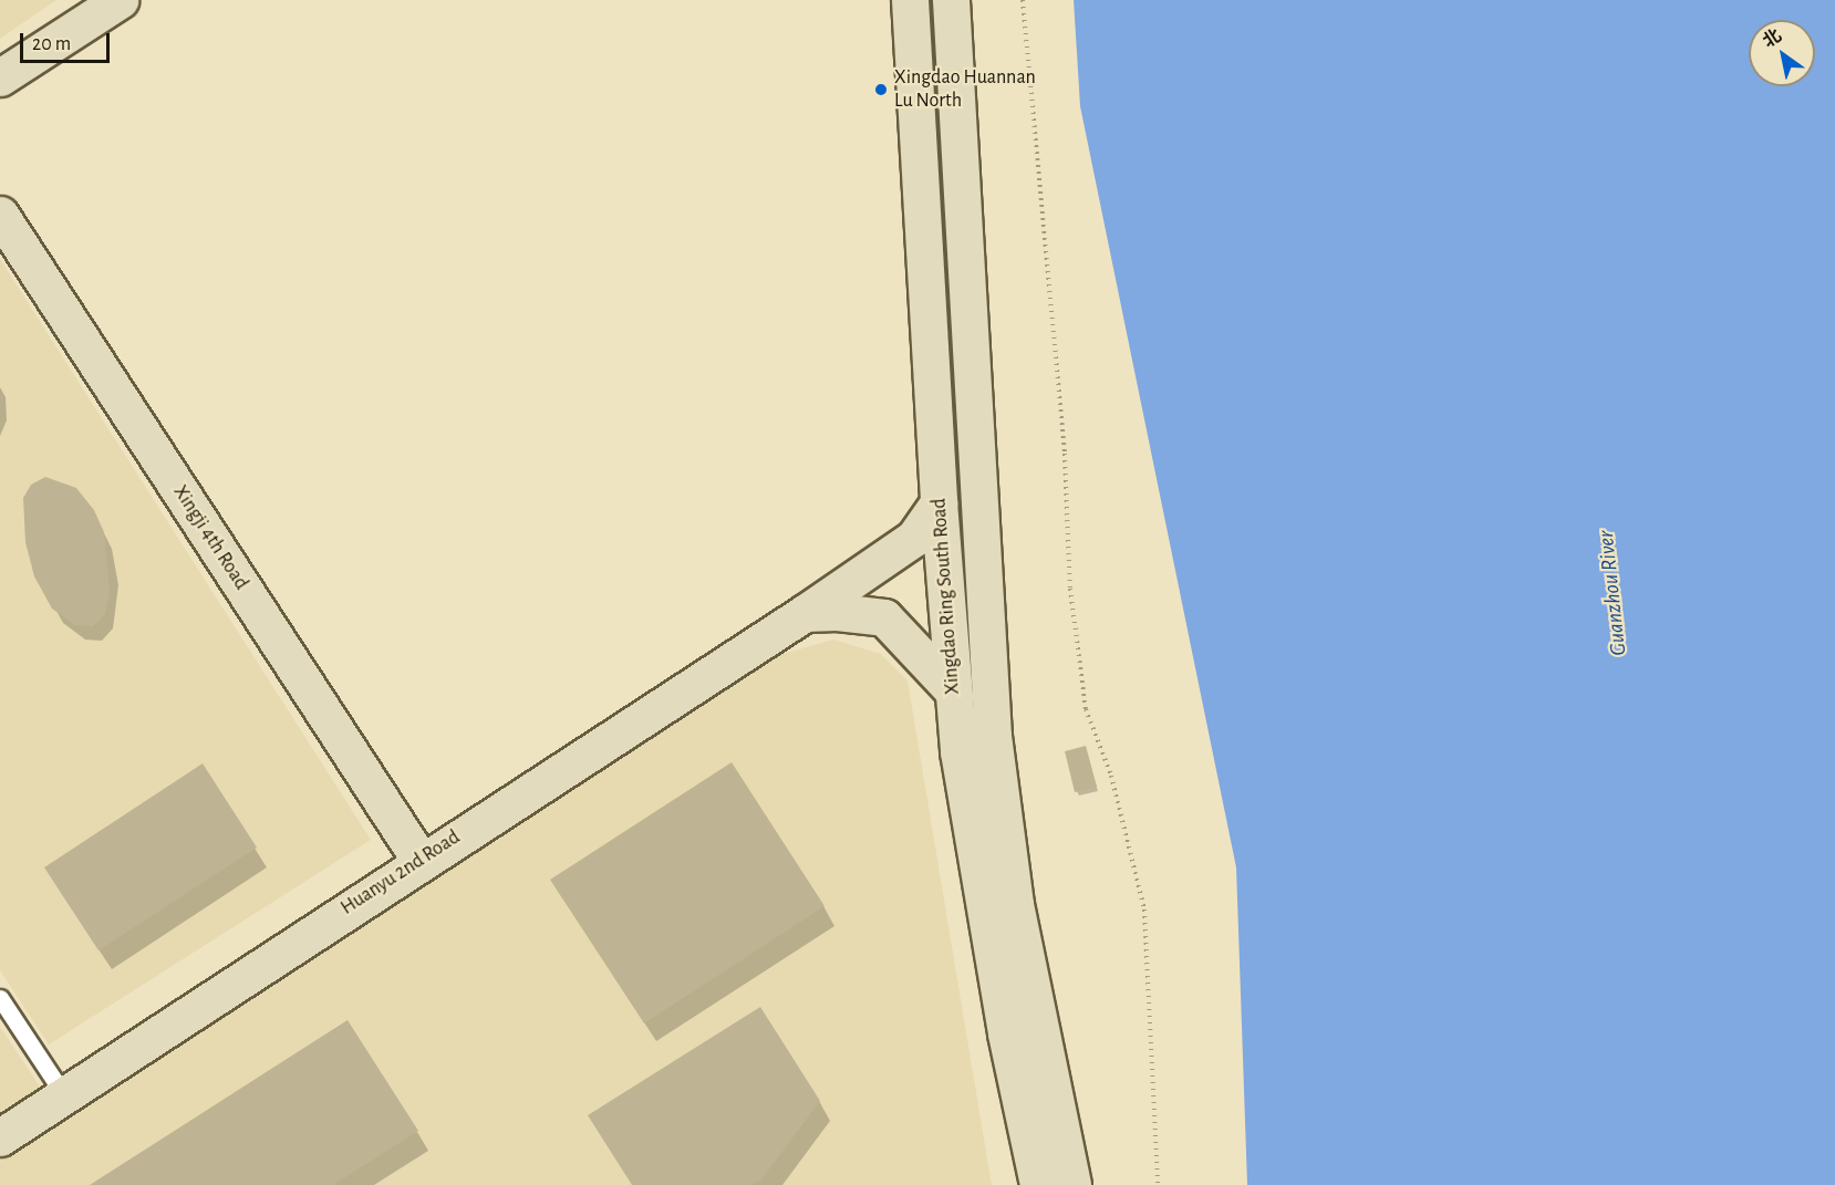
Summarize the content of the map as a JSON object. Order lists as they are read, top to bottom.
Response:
{
  "streets": {
    "main road": ["Xingji 4th Road", "Xingdao Ring South Road", "Huanyu 2nd Road"]
  },
  "crossings": [
    ["Xingji 4th Road", "Huanyu 2nd Road"],
    ["Xingdao Ring South Road", "Huanyu 2nd Road"]
  ],
  "water": ["Guanzhou River"],
  "places": ["Xingdao Huannan Lu North"],
  "scale_bar": "20 m",
  "north": "top left"
}
